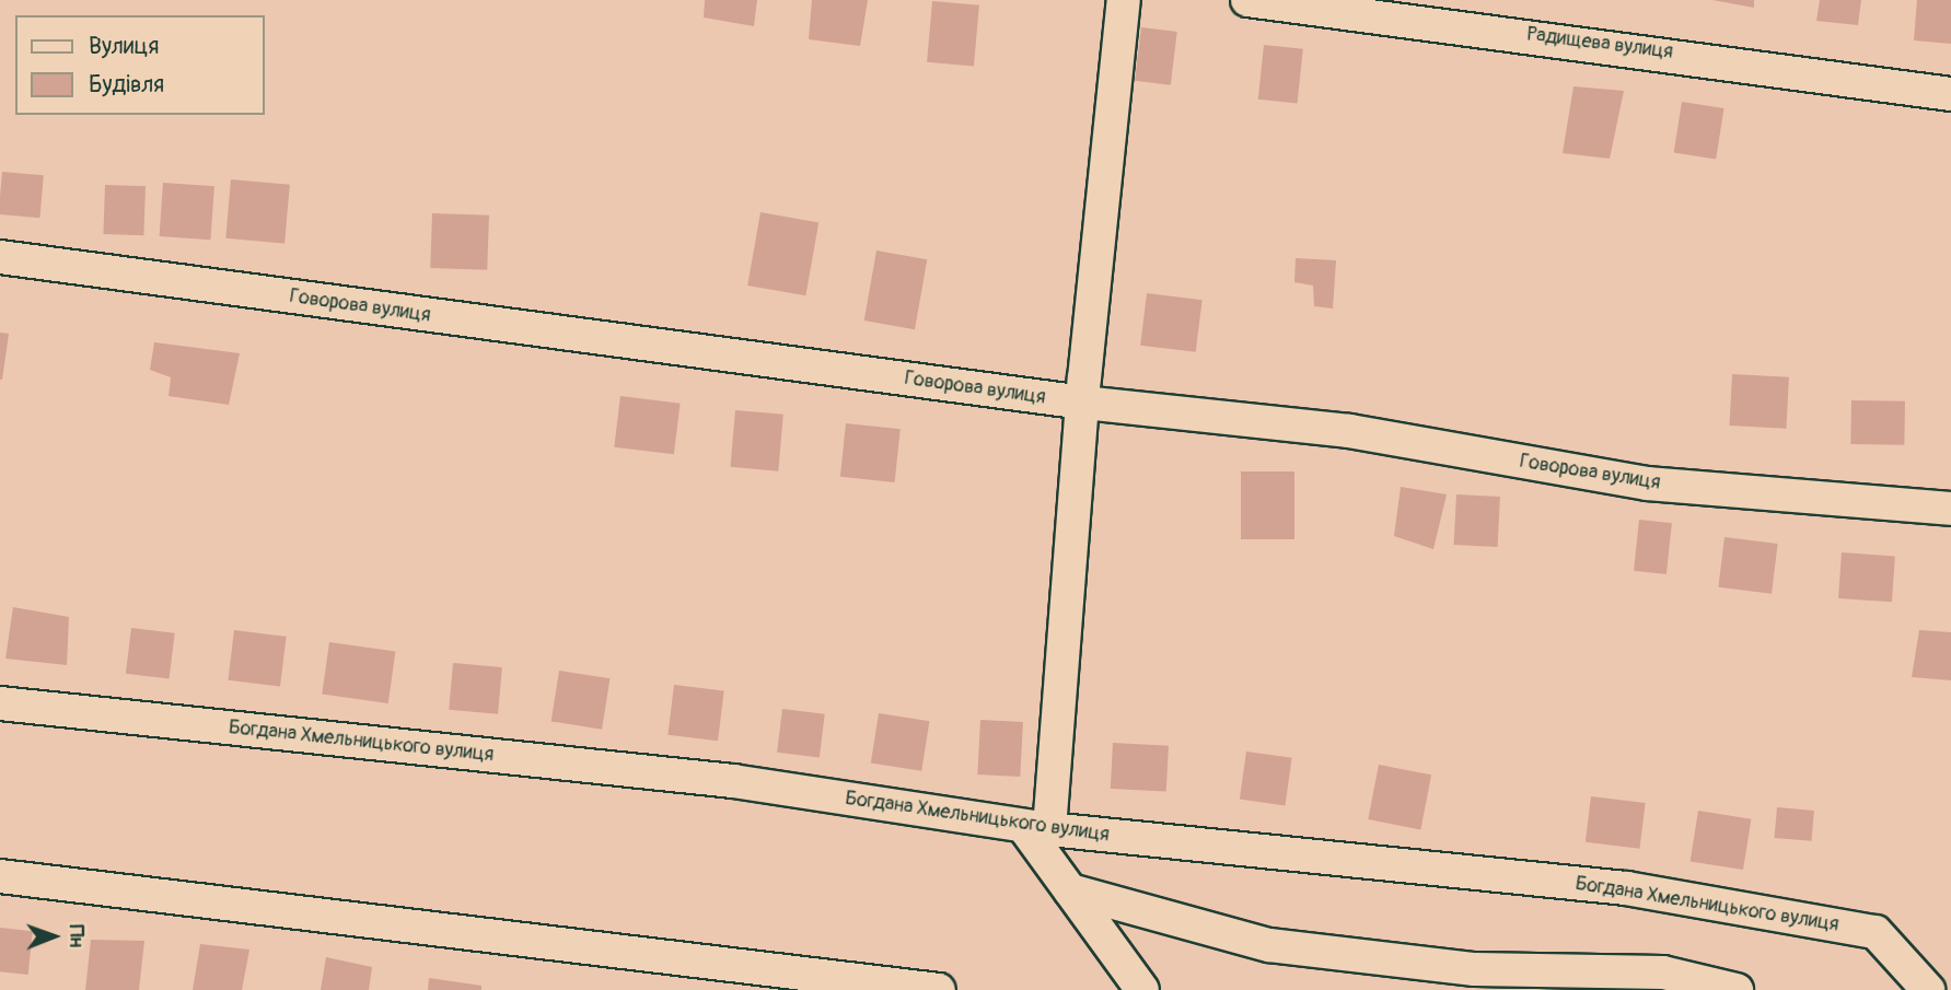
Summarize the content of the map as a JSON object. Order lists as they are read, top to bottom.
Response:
{
  "streets": {
    "street": ["Радищева вулиця", "Говорова вулиця", "Богдана Хмельницького вулиця"]
  },
  "legend": ["Вулиця", "Будівля"],
  "north": "right"
}
